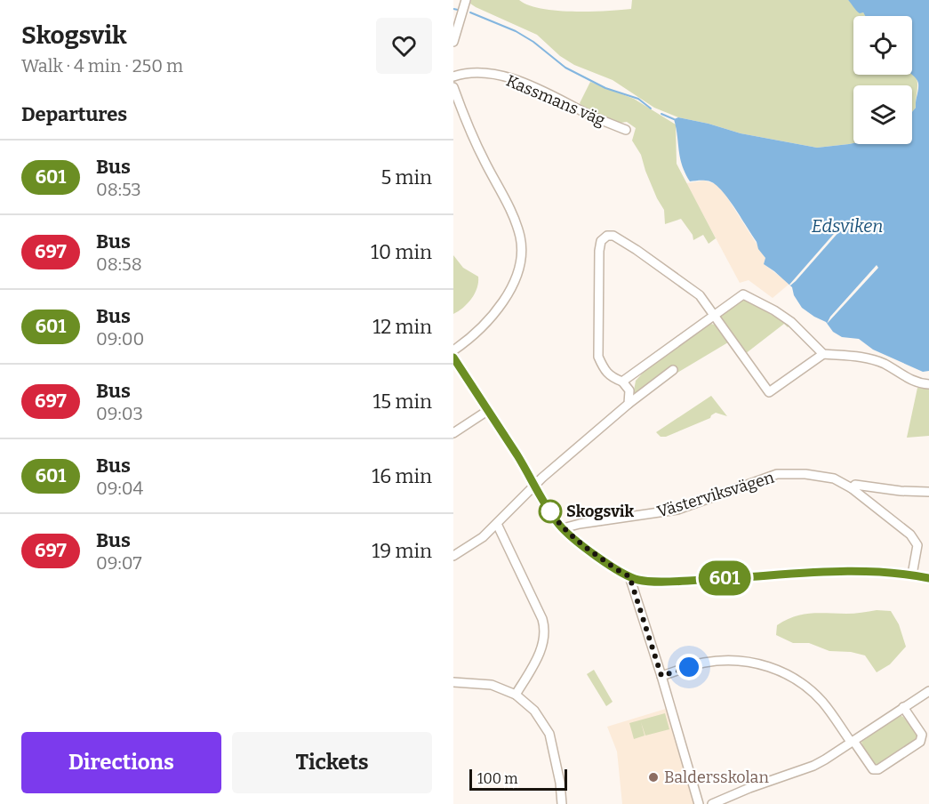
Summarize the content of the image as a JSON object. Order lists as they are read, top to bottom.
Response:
{
  "streets": {
    "street": ["Kassmans väg", "Västerviksvägen"]
  },
  "water": ["Edsviken"],
  "places": ["Skogsvik", "Baldersskolan"],
  "lines": ["bus line 601"],
  "scale_bar": "100 m",
  "page": {
    "heading": [
      ["Skogsvik", "Walk · 4 min · 250 m"],
      "Departures"
    ],
    "on_map": "601",
    "list": [
      {
        "mark": "601",
        "name": "Bus",
        "note": "08:53",
        "value": "5 min"
      },
      {
        "mark": "697",
        "name": "Bus",
        "note": "08:58",
        "value": "10 min"
      },
      {
        "mark": "601",
        "name": "Bus",
        "note": "09:00",
        "value": "12 min"
      },
      {
        "mark": "697",
        "name": "Bus",
        "note": "09:03",
        "value": "15 min"
      },
      {
        "mark": "601",
        "name": "Bus",
        "note": "09:04",
        "value": "16 min"
      },
      {
        "mark": "697",
        "name": "Bus",
        "note": "09:07",
        "value": "19 min"
      }
    ],
    "buttons": ["Directions", "Tickets"],
    "scale": "100 m"
  }
}
